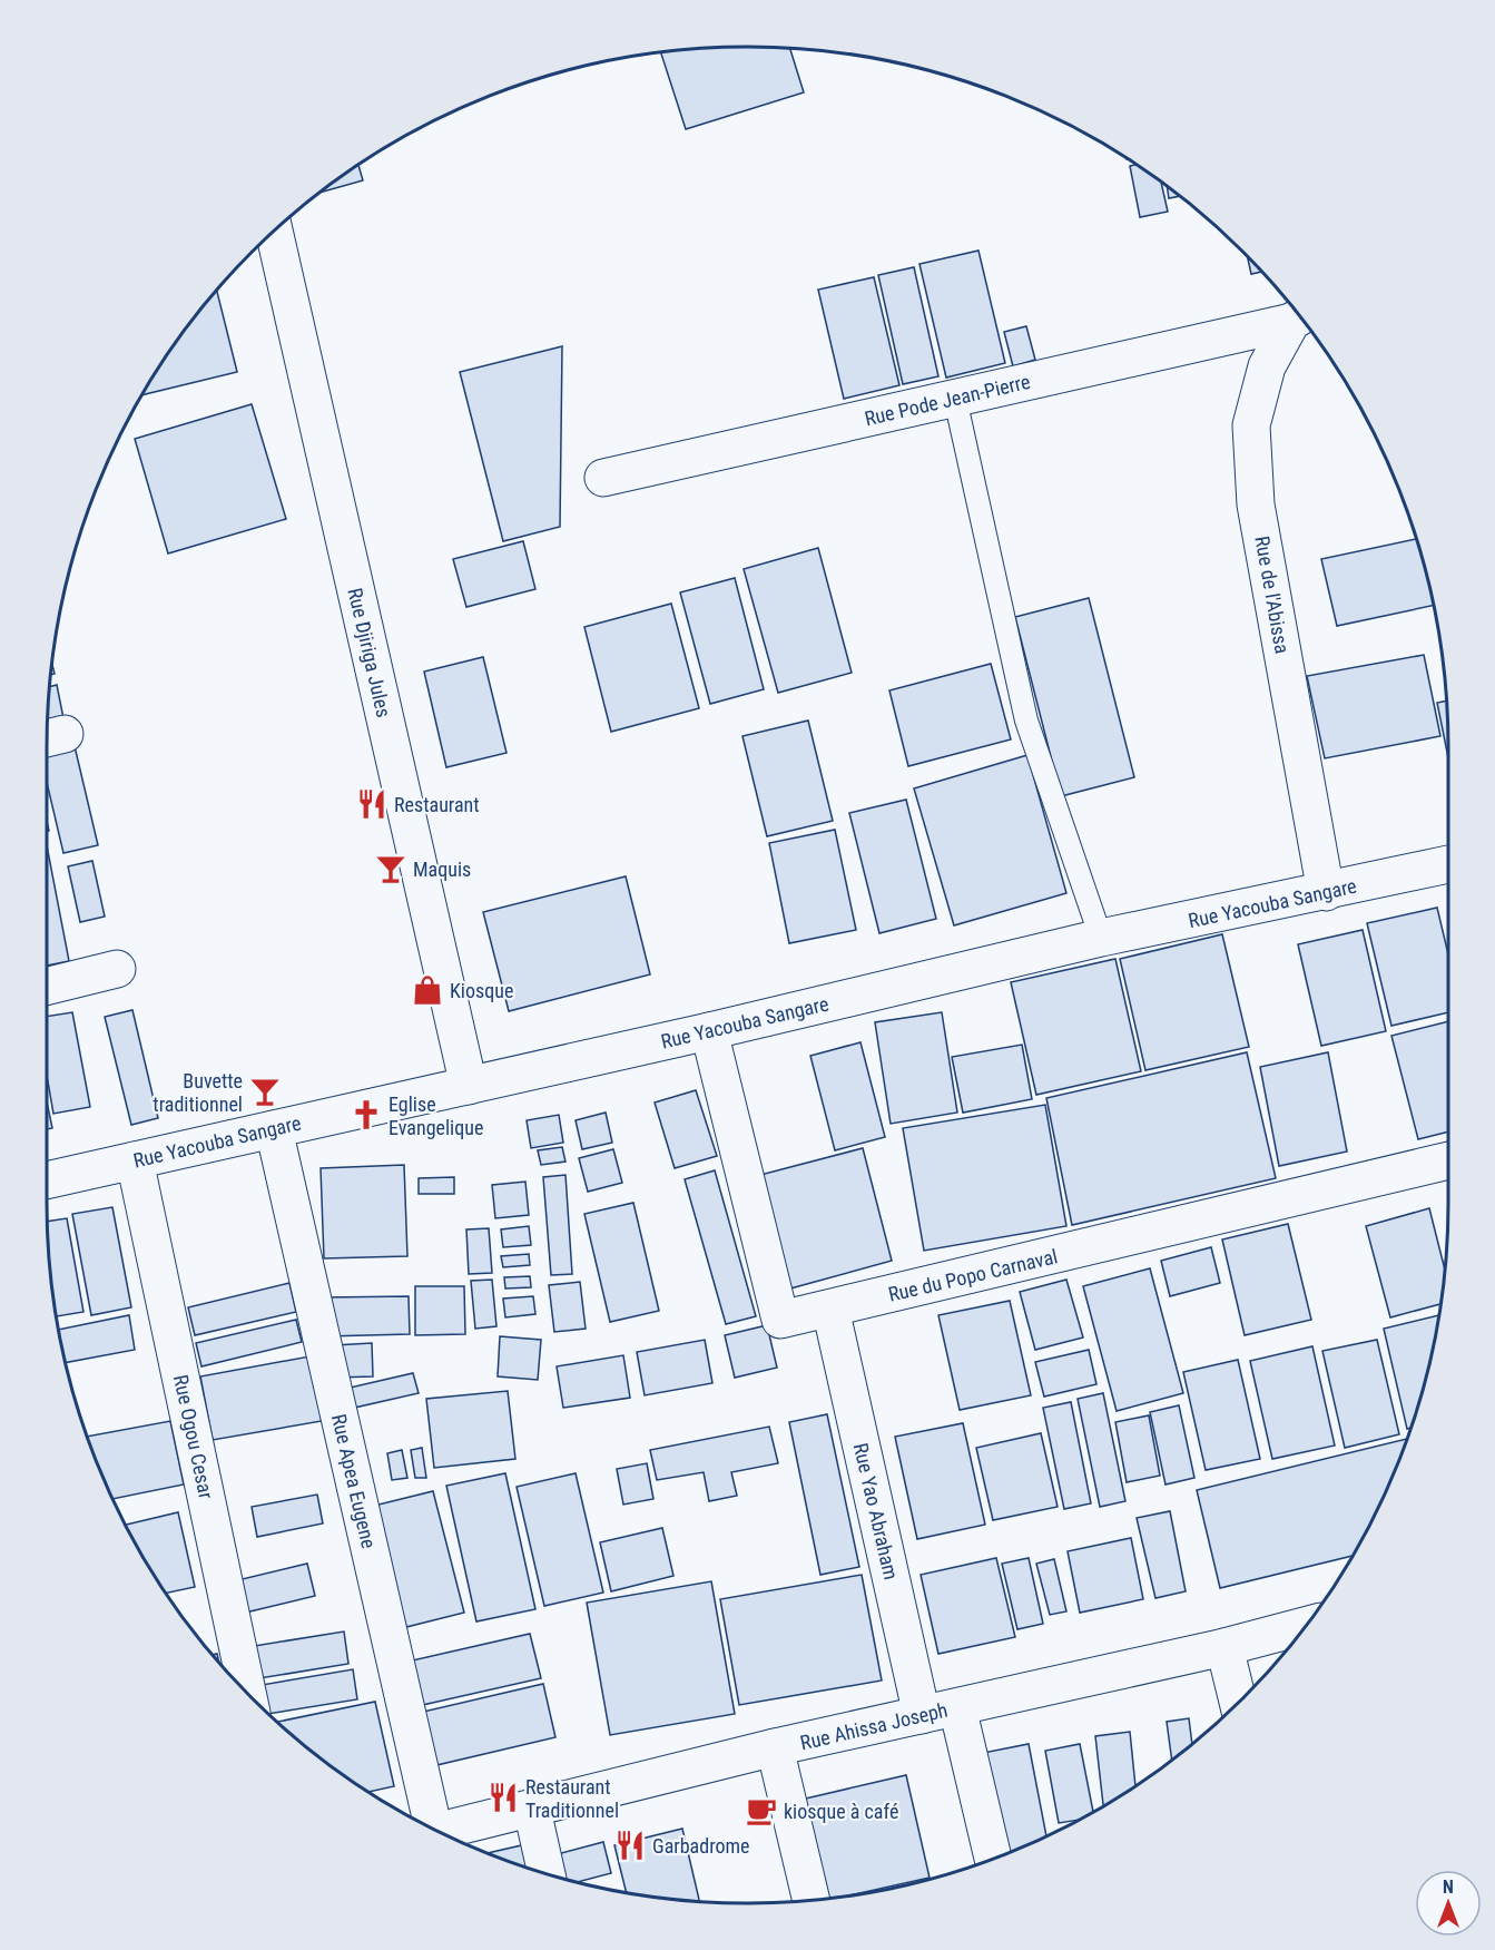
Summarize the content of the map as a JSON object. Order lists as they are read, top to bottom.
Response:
{
  "streets": {
    "street": [
      "Rue Pode Jean-Pierre",
      "Rue de l'Abissa",
      "Rue Djiriga Jules",
      "Rue Yacouba Sangare",
      "Rue du Popo Carnaval",
      "Rue Ogou Cesar",
      "Rue Apea Eugene",
      "Rue Yao Abraham",
      "Rue Ahissa Joseph"
    ]
  },
  "crossings": [
    ["Rue Pode Jean-Pierre", "Rue de l'Abissa"],
    ["Rue de l'Abissa", "Rue Yacouba Sangare"],
    ["Rue Djiriga Jules", "Rue Yacouba Sangare"],
    ["Rue Yacouba Sangare", "Rue du Popo Carnaval"],
    ["Rue Yacouba Sangare", "Rue Ogou Cesar"],
    ["Rue Yacouba Sangare", "Rue Apea Eugene"],
    ["Rue du Popo Carnaval", "Rue Yao Abraham"],
    ["Rue Yao Abraham", "Rue Ahissa Joseph"]
  ],
  "places": {
    "restaurant": ["Restaurant", "Restaurant Traditionnel", "Garbadrome"],
    "bar": ["Maquis", "Buvette traditionnel"],
    "shop": ["Kiosque"],
    "church": ["Eglise Evangelique"],
    "cafe": ["kiosque à café"]
  },
  "north": "top"
}
